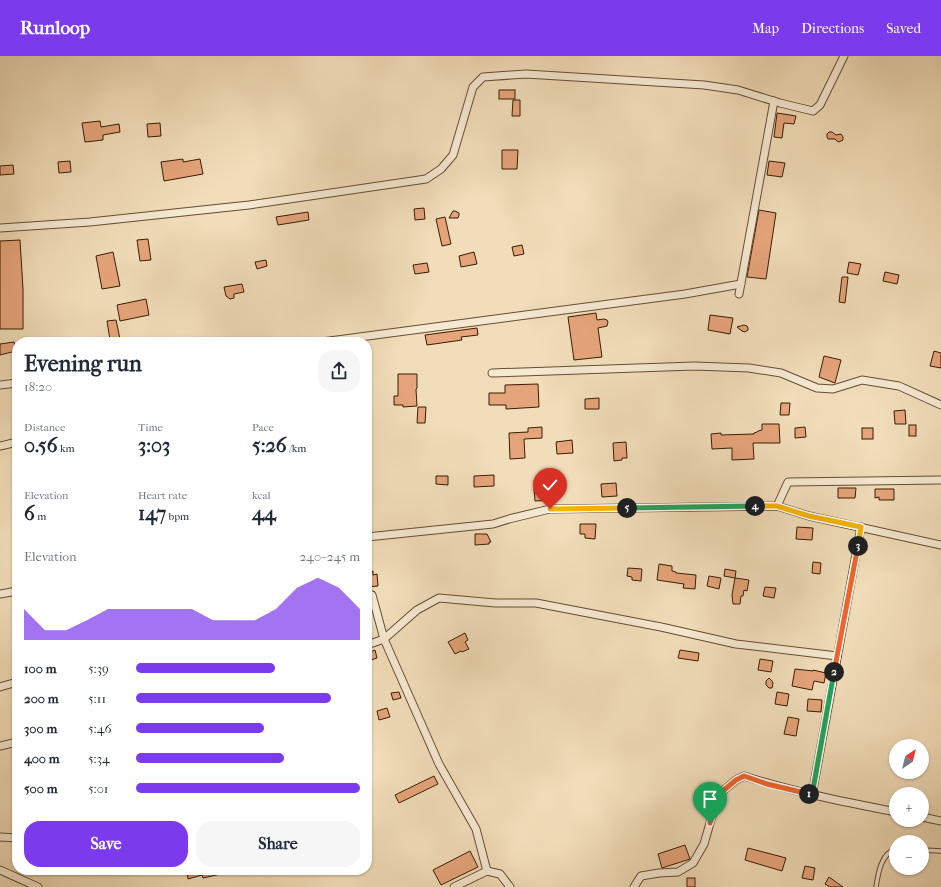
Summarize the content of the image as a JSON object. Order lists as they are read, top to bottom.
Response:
{
  "north": "top right",
  "page": {
    "header": "Runloop",
    "nav": ["Map", "Directions", "Saved"],
    "heading": ["Evening run", "18:20"],
    "stats": [
      ["Distance", "0.56 km"],
      ["Time", "3:03"],
      ["Pace", "5:26 /km"],
      ["Elevation", "6 m"],
      ["Heart rate", "147 bpm"],
      ["kcal", "44"]
    ],
    "pins": [
      "4",
      "5",
      "3",
      "2",
      "1"
    ],
    "chart": ["Elevation", "240–245 m"],
    "list": [
      {
        "name": "100 m",
        "note": "5:39"
      },
      {
        "name": "200 m",
        "note": "5:11"
      },
      {
        "name": "300 m",
        "note": "5:46"
      },
      {
        "name": "400 m",
        "note": "5:34"
      },
      {
        "name": "500 m",
        "note": "5:01"
      }
    ],
    "map_buttons": ["+", "−"],
    "buttons": ["Save", "Share"]
  }
}
